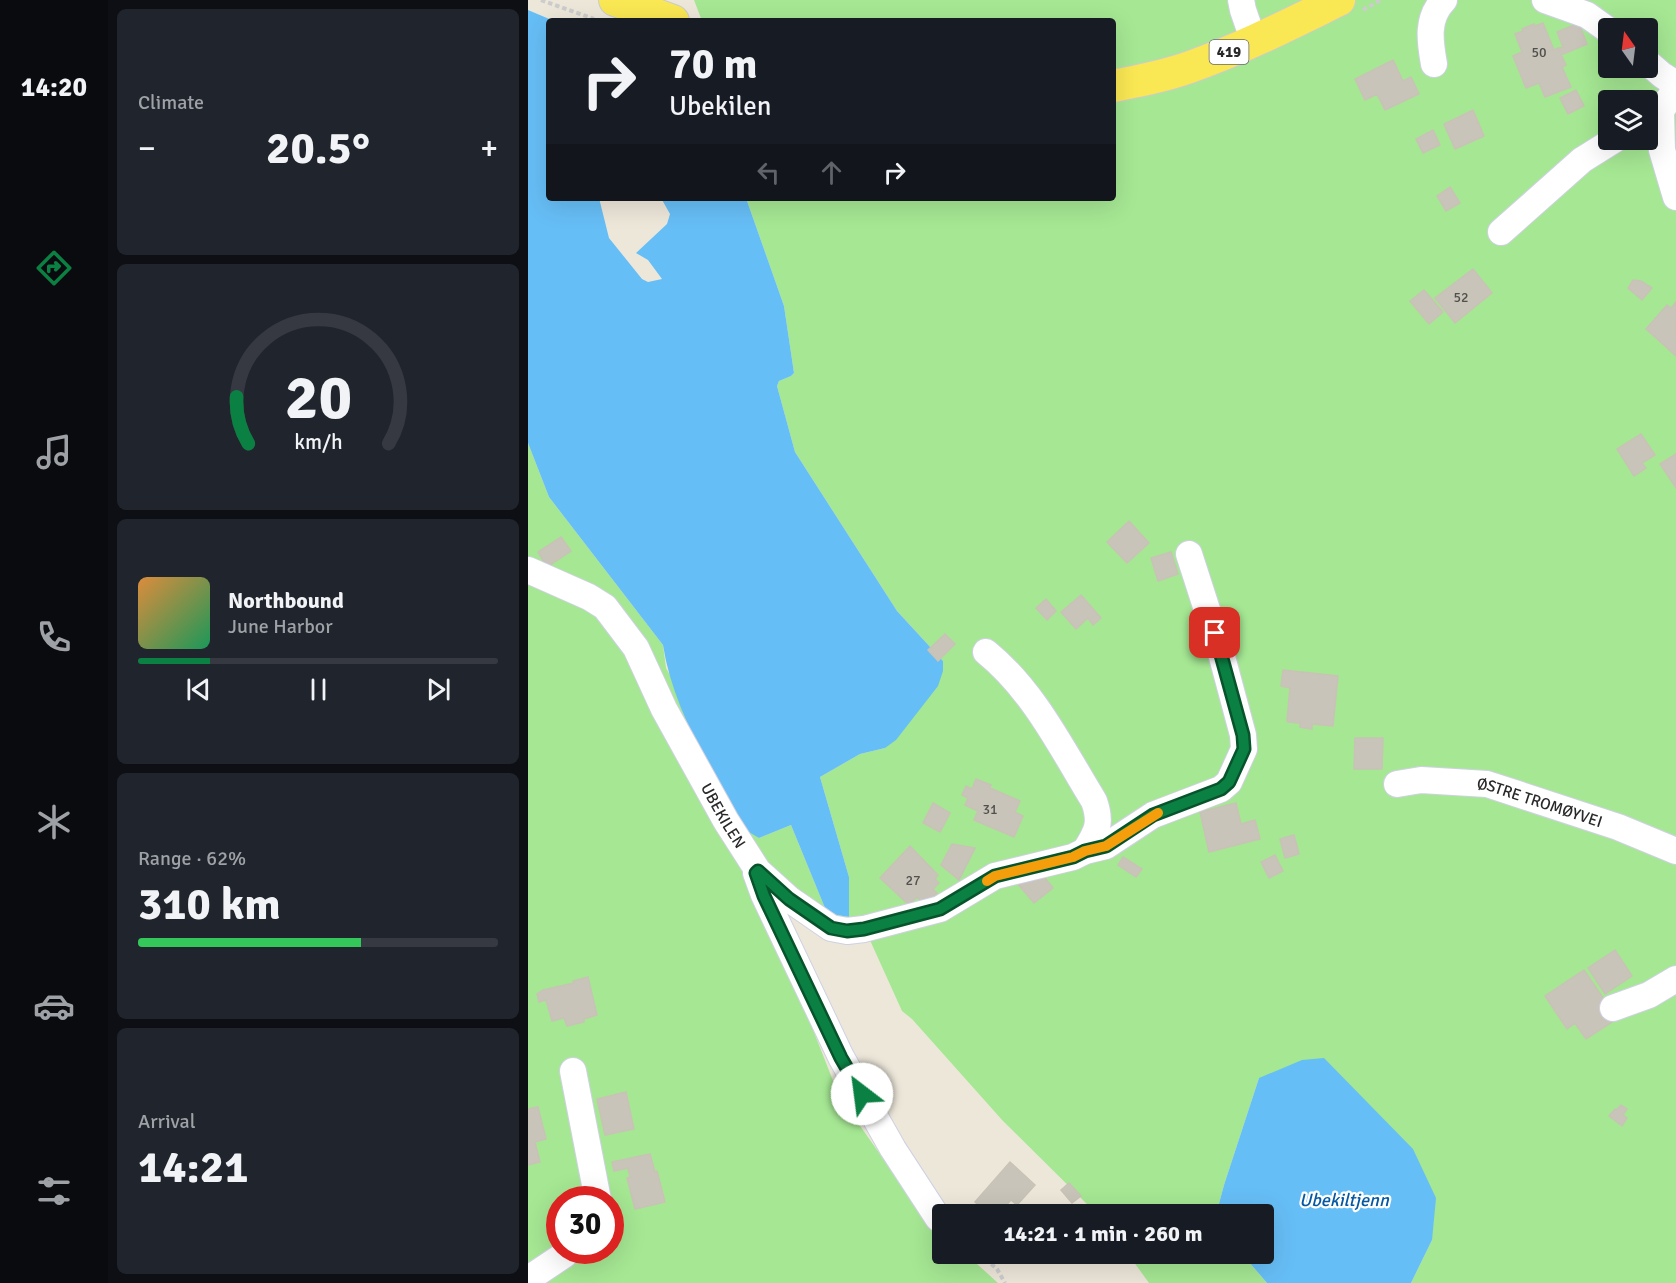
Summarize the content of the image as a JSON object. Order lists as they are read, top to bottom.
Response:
{
  "streets": {
    "main road": ["419"],
    "street": ["ØSTRE TROMØYVEI", "UBEKILEN"]
  },
  "water": ["Ubekiltjenn"],
  "house_numbers": [
    "50",
    "52",
    "31",
    "27"
  ],
  "north": "top",
  "page": {
    "tabs": "14:20",
    "tile": [
      "Climate",
      ["Range · 62%", "310 km"],
      ["Arrival", "14:21"]
    ],
    "turn": ["70 m", "Ubekilen"],
    "heat": ["−", "20.5°", "+"],
    "song": ["Northbound", "June Harbor"],
    "limit": "30",
    "trip": "14:21 · 1 min · 260 m",
    "gauge": ["20", "km/h"]
  }
}
